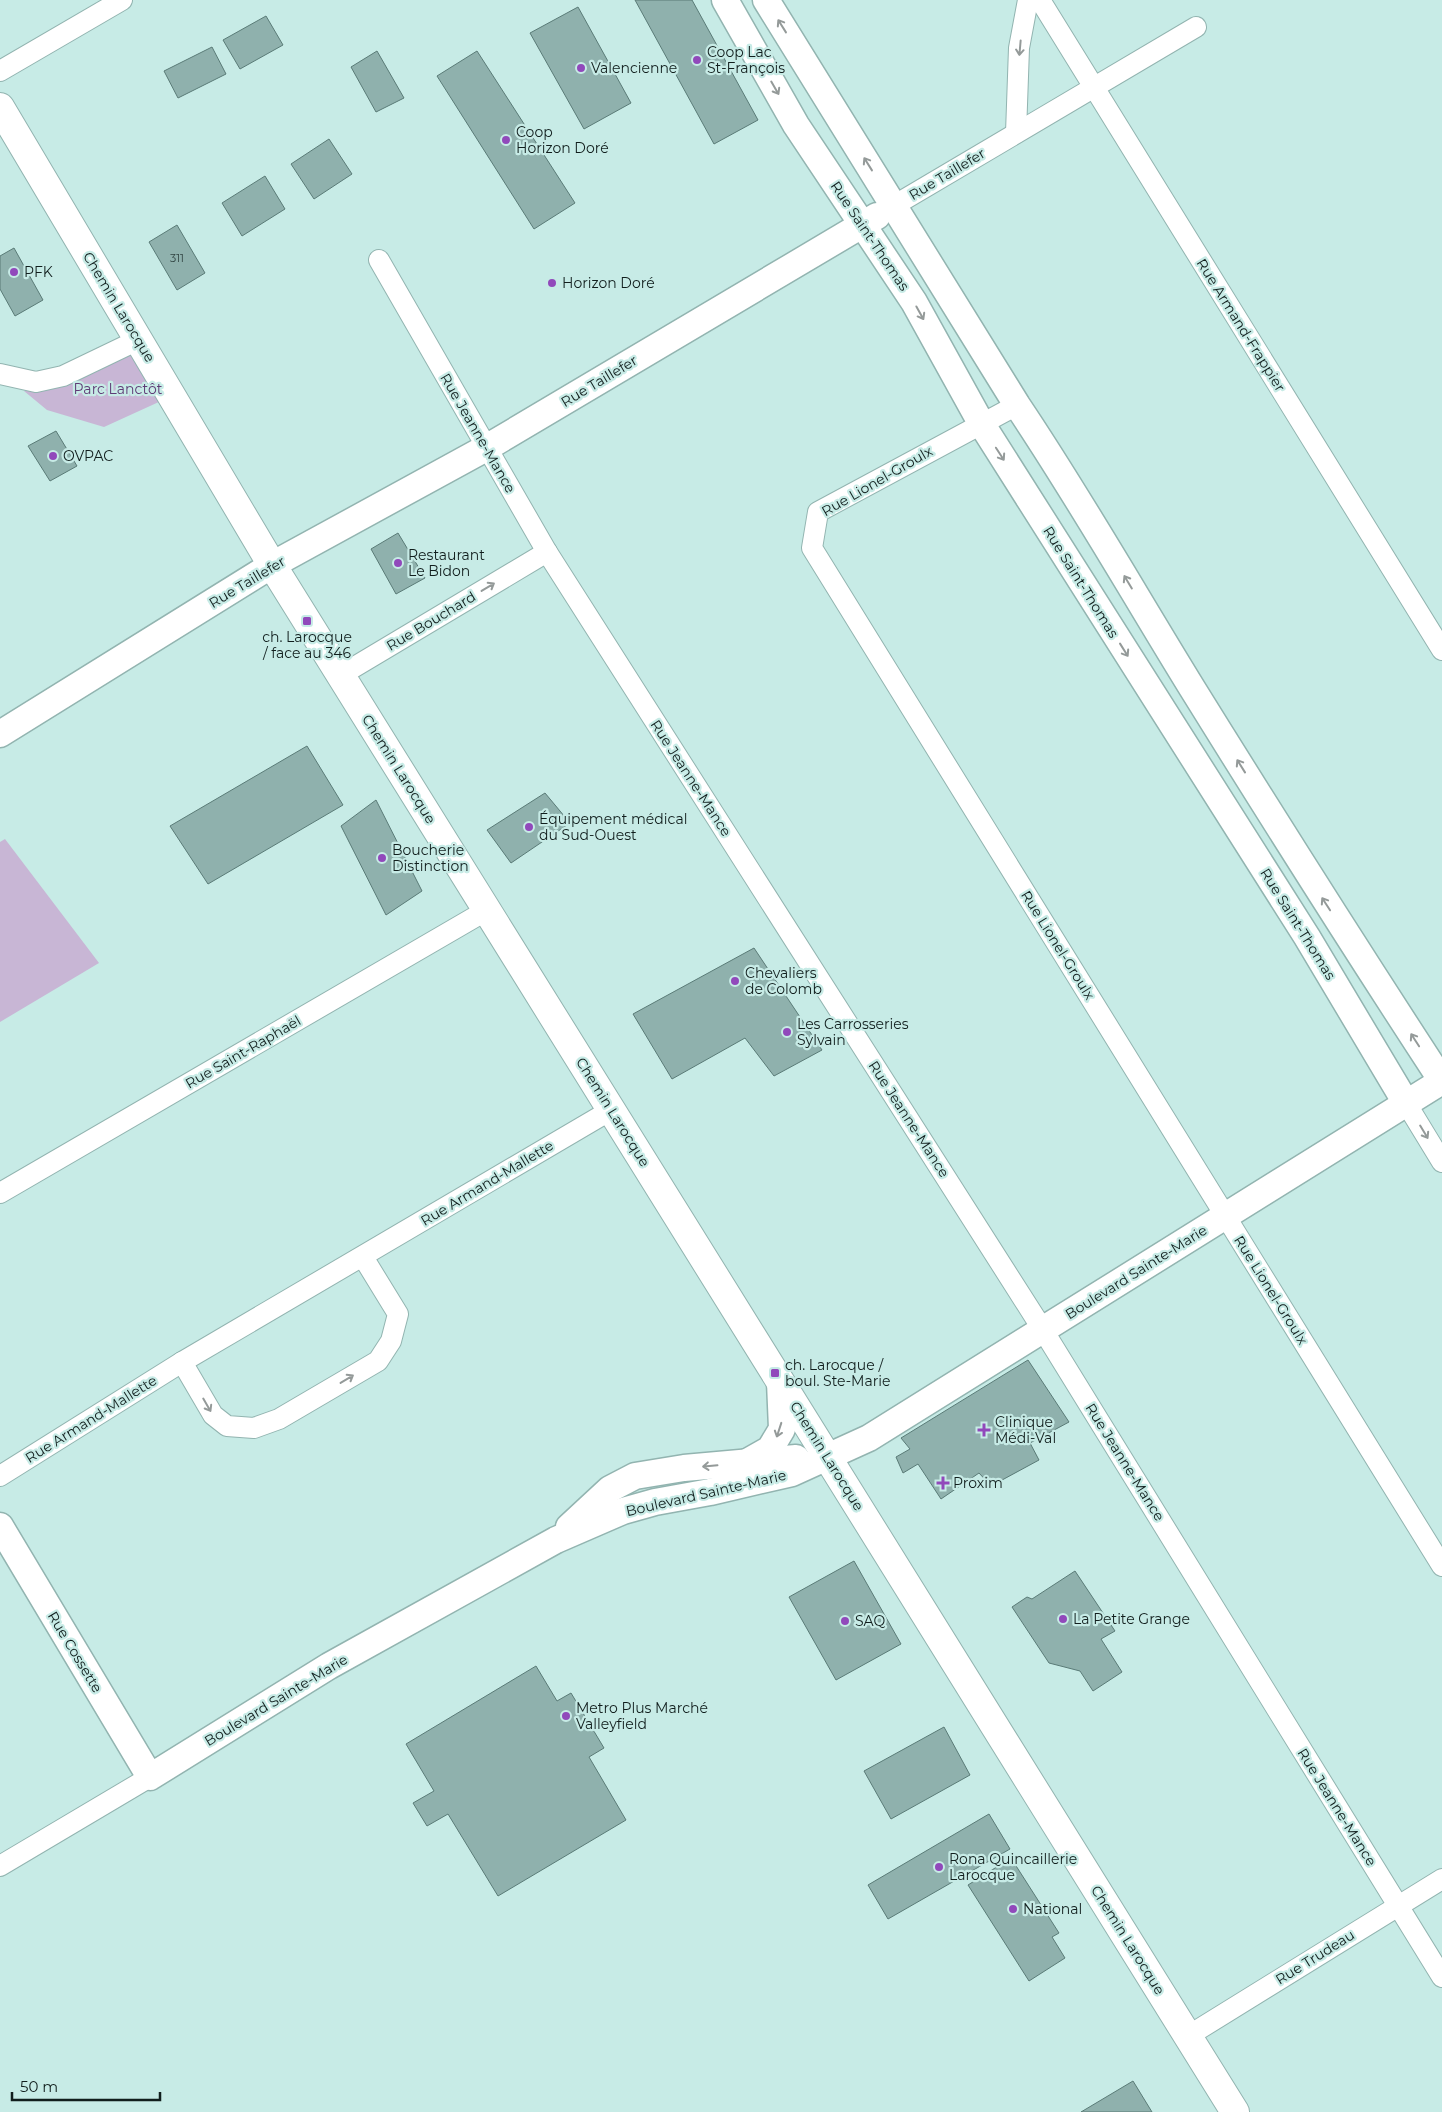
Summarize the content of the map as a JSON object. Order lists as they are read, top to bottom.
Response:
{
  "streets": {
    "main road": ["Chemin Larocque"],
    "street": [
      "Rue Taillefer",
      "Rue Saint-Thomas",
      "Rue Armand-Frappier",
      "Rue Jeanne-Mance",
      "Rue Lionel-Groulx",
      "Rue Bouchard",
      "Rue Saint-Raphaël",
      "Rue Armand-Mallette",
      "Boulevard Sainte-Marie",
      "Rue Cossette",
      "Rue Trudeau"
    ]
  },
  "crossings": [
    ["Rue Taillefer", "Rue Saint-Thomas"],
    ["Rue Taillefer", "Chemin Larocque"],
    ["Rue Taillefer", "Rue Armand-Frappier"],
    ["Rue Taillefer", "Rue Jeanne-Mance"],
    ["Rue Saint-Thomas", "Rue Lionel-Groulx"],
    ["Rue Saint-Thomas", "Boulevard Sainte-Marie"],
    ["Chemin Larocque", "Rue Bouchard"],
    ["Chemin Larocque", "Rue Saint-Raphaël"],
    ["Chemin Larocque", "Rue Armand-Mallette"],
    ["Chemin Larocque", "Boulevard Sainte-Marie"],
    ["Chemin Larocque", "Rue Trudeau"],
    ["Rue Jeanne-Mance", "Rue Bouchard"],
    ["Rue Jeanne-Mance", "Boulevard Sainte-Marie"],
    ["Rue Jeanne-Mance", "Rue Trudeau"],
    ["Rue Lionel-Groulx", "Boulevard Sainte-Marie"],
    ["Boulevard Sainte-Marie", "Rue Cossette"]
  ],
  "one_way": ["Rue Bouchard"],
  "parks": ["Parc Lanctôt"],
  "places": {
    "other": [
      "Coop Lac St-François",
      "Valencienne",
      "Coop Horizon Doré",
      "PFK",
      "Horizon Doré",
      "OVPAC",
      "Restaurant Le Bidon",
      "Équipement médical du Sud-Ouest",
      "Boucherie Distinction",
      "Chevaliers de Colomb",
      "Les Carrosseries Sylvain",
      "La Petite Grange",
      "SAQ",
      "Metro Plus Marché Valleyfield",
      "Rona Quincaillerie Larocque",
      "National"
    ],
    "transit": ["ch. Larocque / face au 346", "ch. Larocque / boul. Ste-Marie"],
    "health": ["Clinique Médi-Val", "Proxim"]
  },
  "house_numbers": ["311"],
  "scale_bar": "50 m"
}
